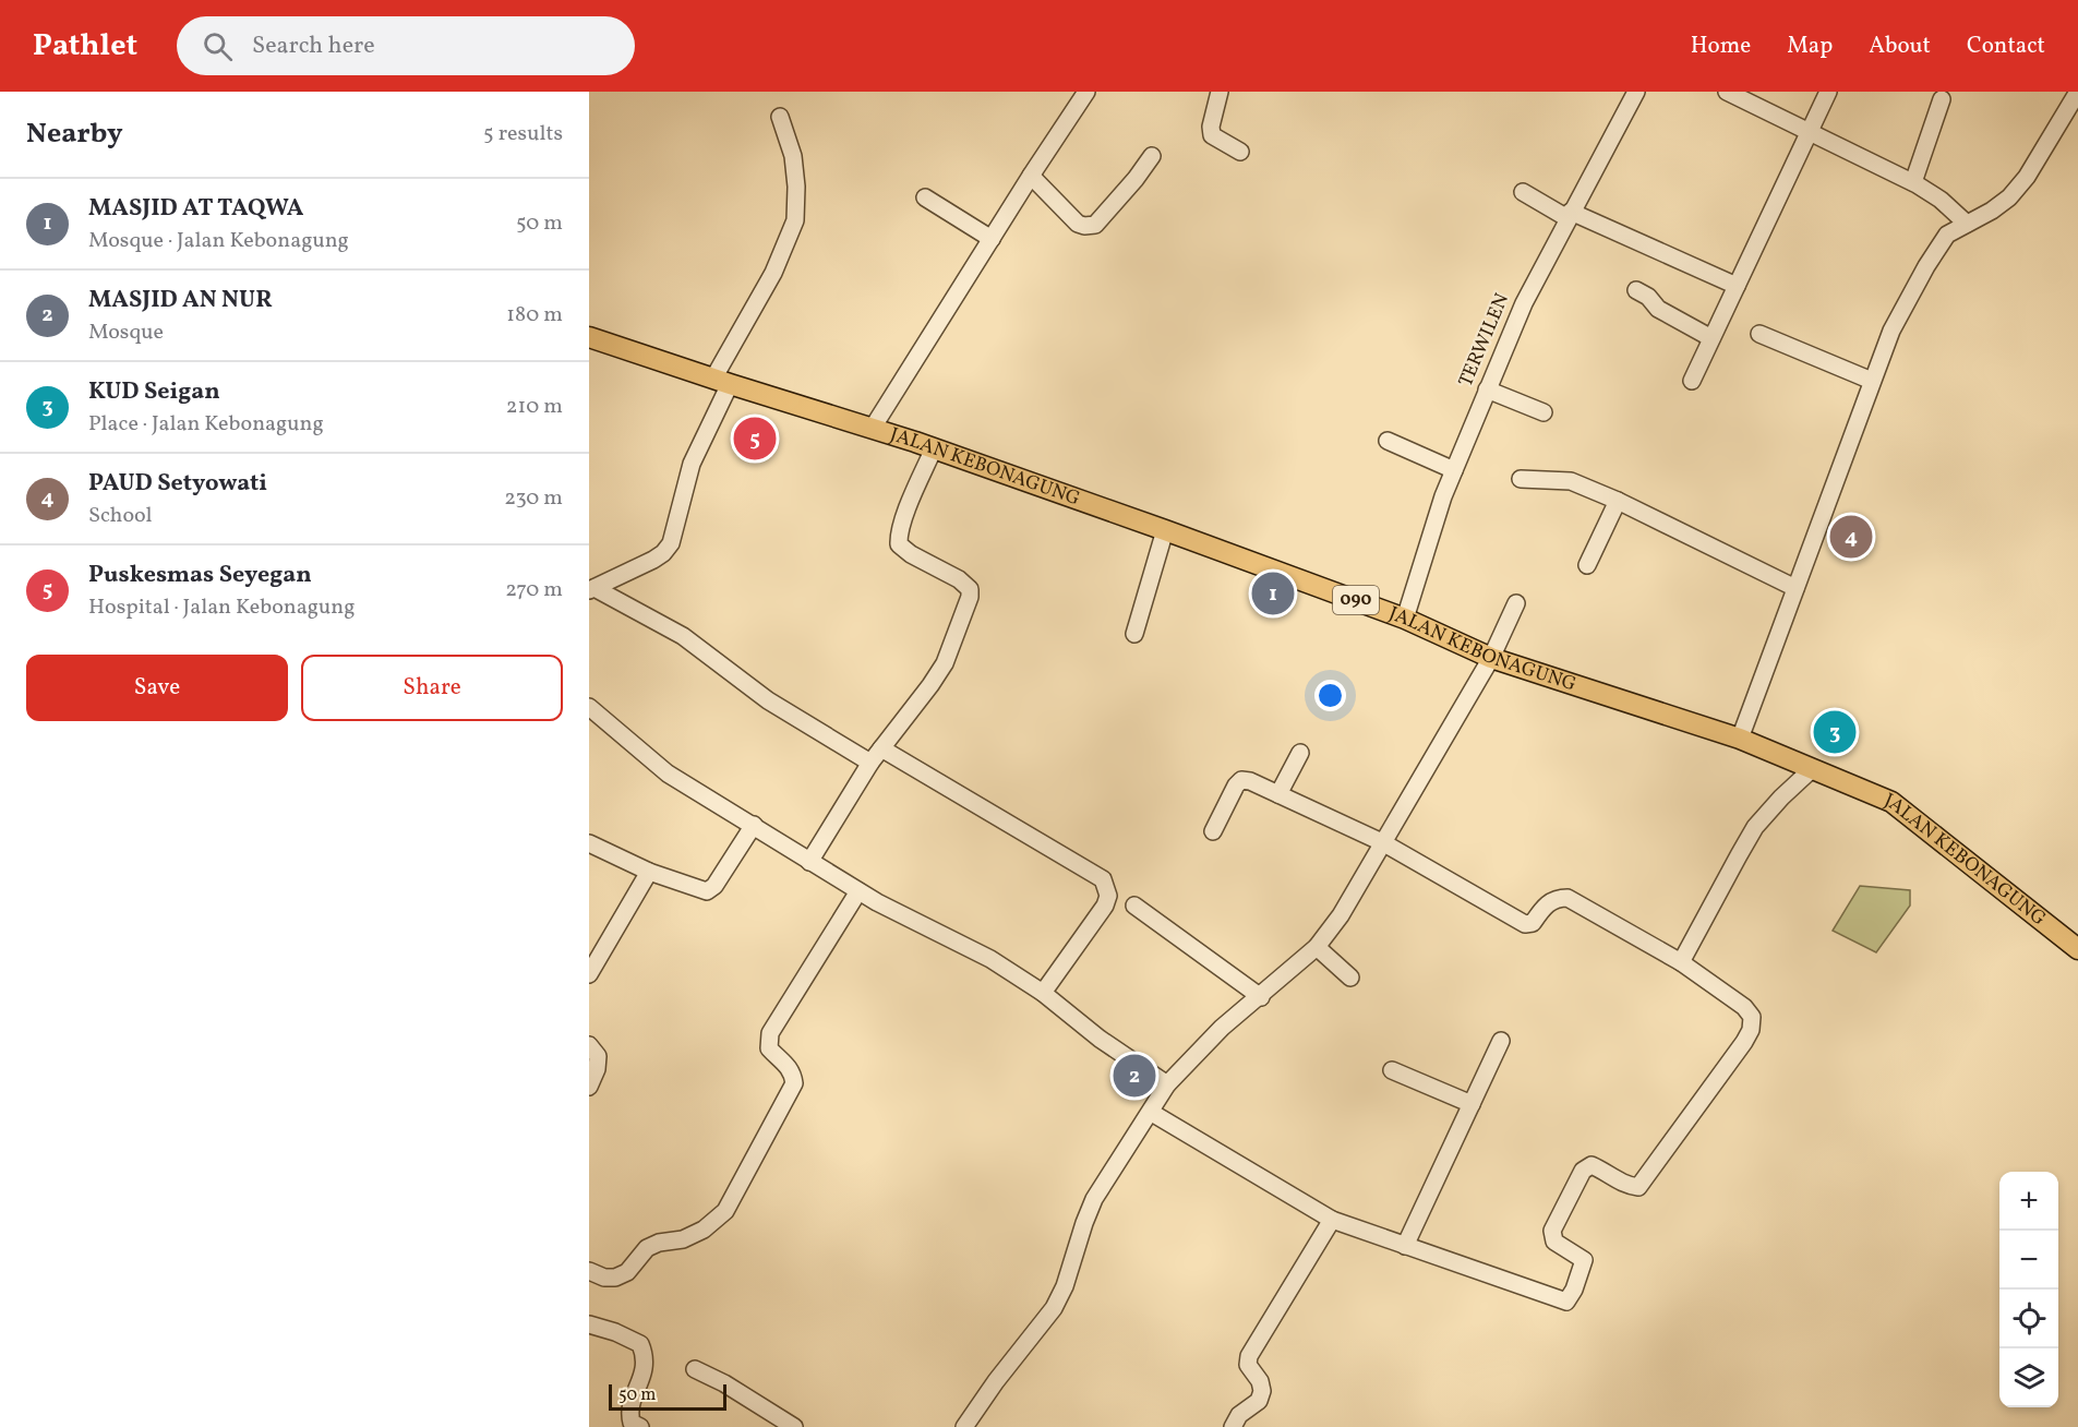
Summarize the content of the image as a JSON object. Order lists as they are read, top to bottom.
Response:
{
  "streets": {
    "main road": ["JALAN KEBONAGUNG", "090"],
    "street": ["TERWILEN"]
  },
  "crossings": [
    ["TERWILEN", "JALAN KEBONAGUNG"]
  ],
  "scale_bar": "50 m",
  "page": {
    "header": "Pathlet",
    "search": "Search here",
    "nav": [
      "Home",
      "Map",
      "About",
      "Contact"
    ],
    "heading": ["Nearby", "5 results"],
    "list": [
      {
        "mark": "1",
        "name": "MASJID AT TAQWA",
        "note": "Mosque · Jalan Kebonagung",
        "value": "50 m"
      },
      {
        "mark": "2",
        "name": "MASJID AN NUR",
        "note": "Mosque",
        "value": "180 m"
      },
      {
        "mark": "3",
        "name": "KUD Seigan",
        "note": "Place · Jalan Kebonagung",
        "value": "210 m"
      },
      {
        "mark": "4",
        "name": "PAUD Setyowati",
        "note": "School",
        "value": "230 m"
      },
      {
        "mark": "5",
        "name": "Puskesmas Seyegan",
        "note": "Hospital · Jalan Kebonagung",
        "value": "270 m"
      }
    ],
    "pins": [
      "5",
      "4",
      "1",
      "3",
      "2"
    ],
    "buttons": ["Save", "Share"],
    "map_buttons": ["+", "−"],
    "scale": "50 m"
  }
}
